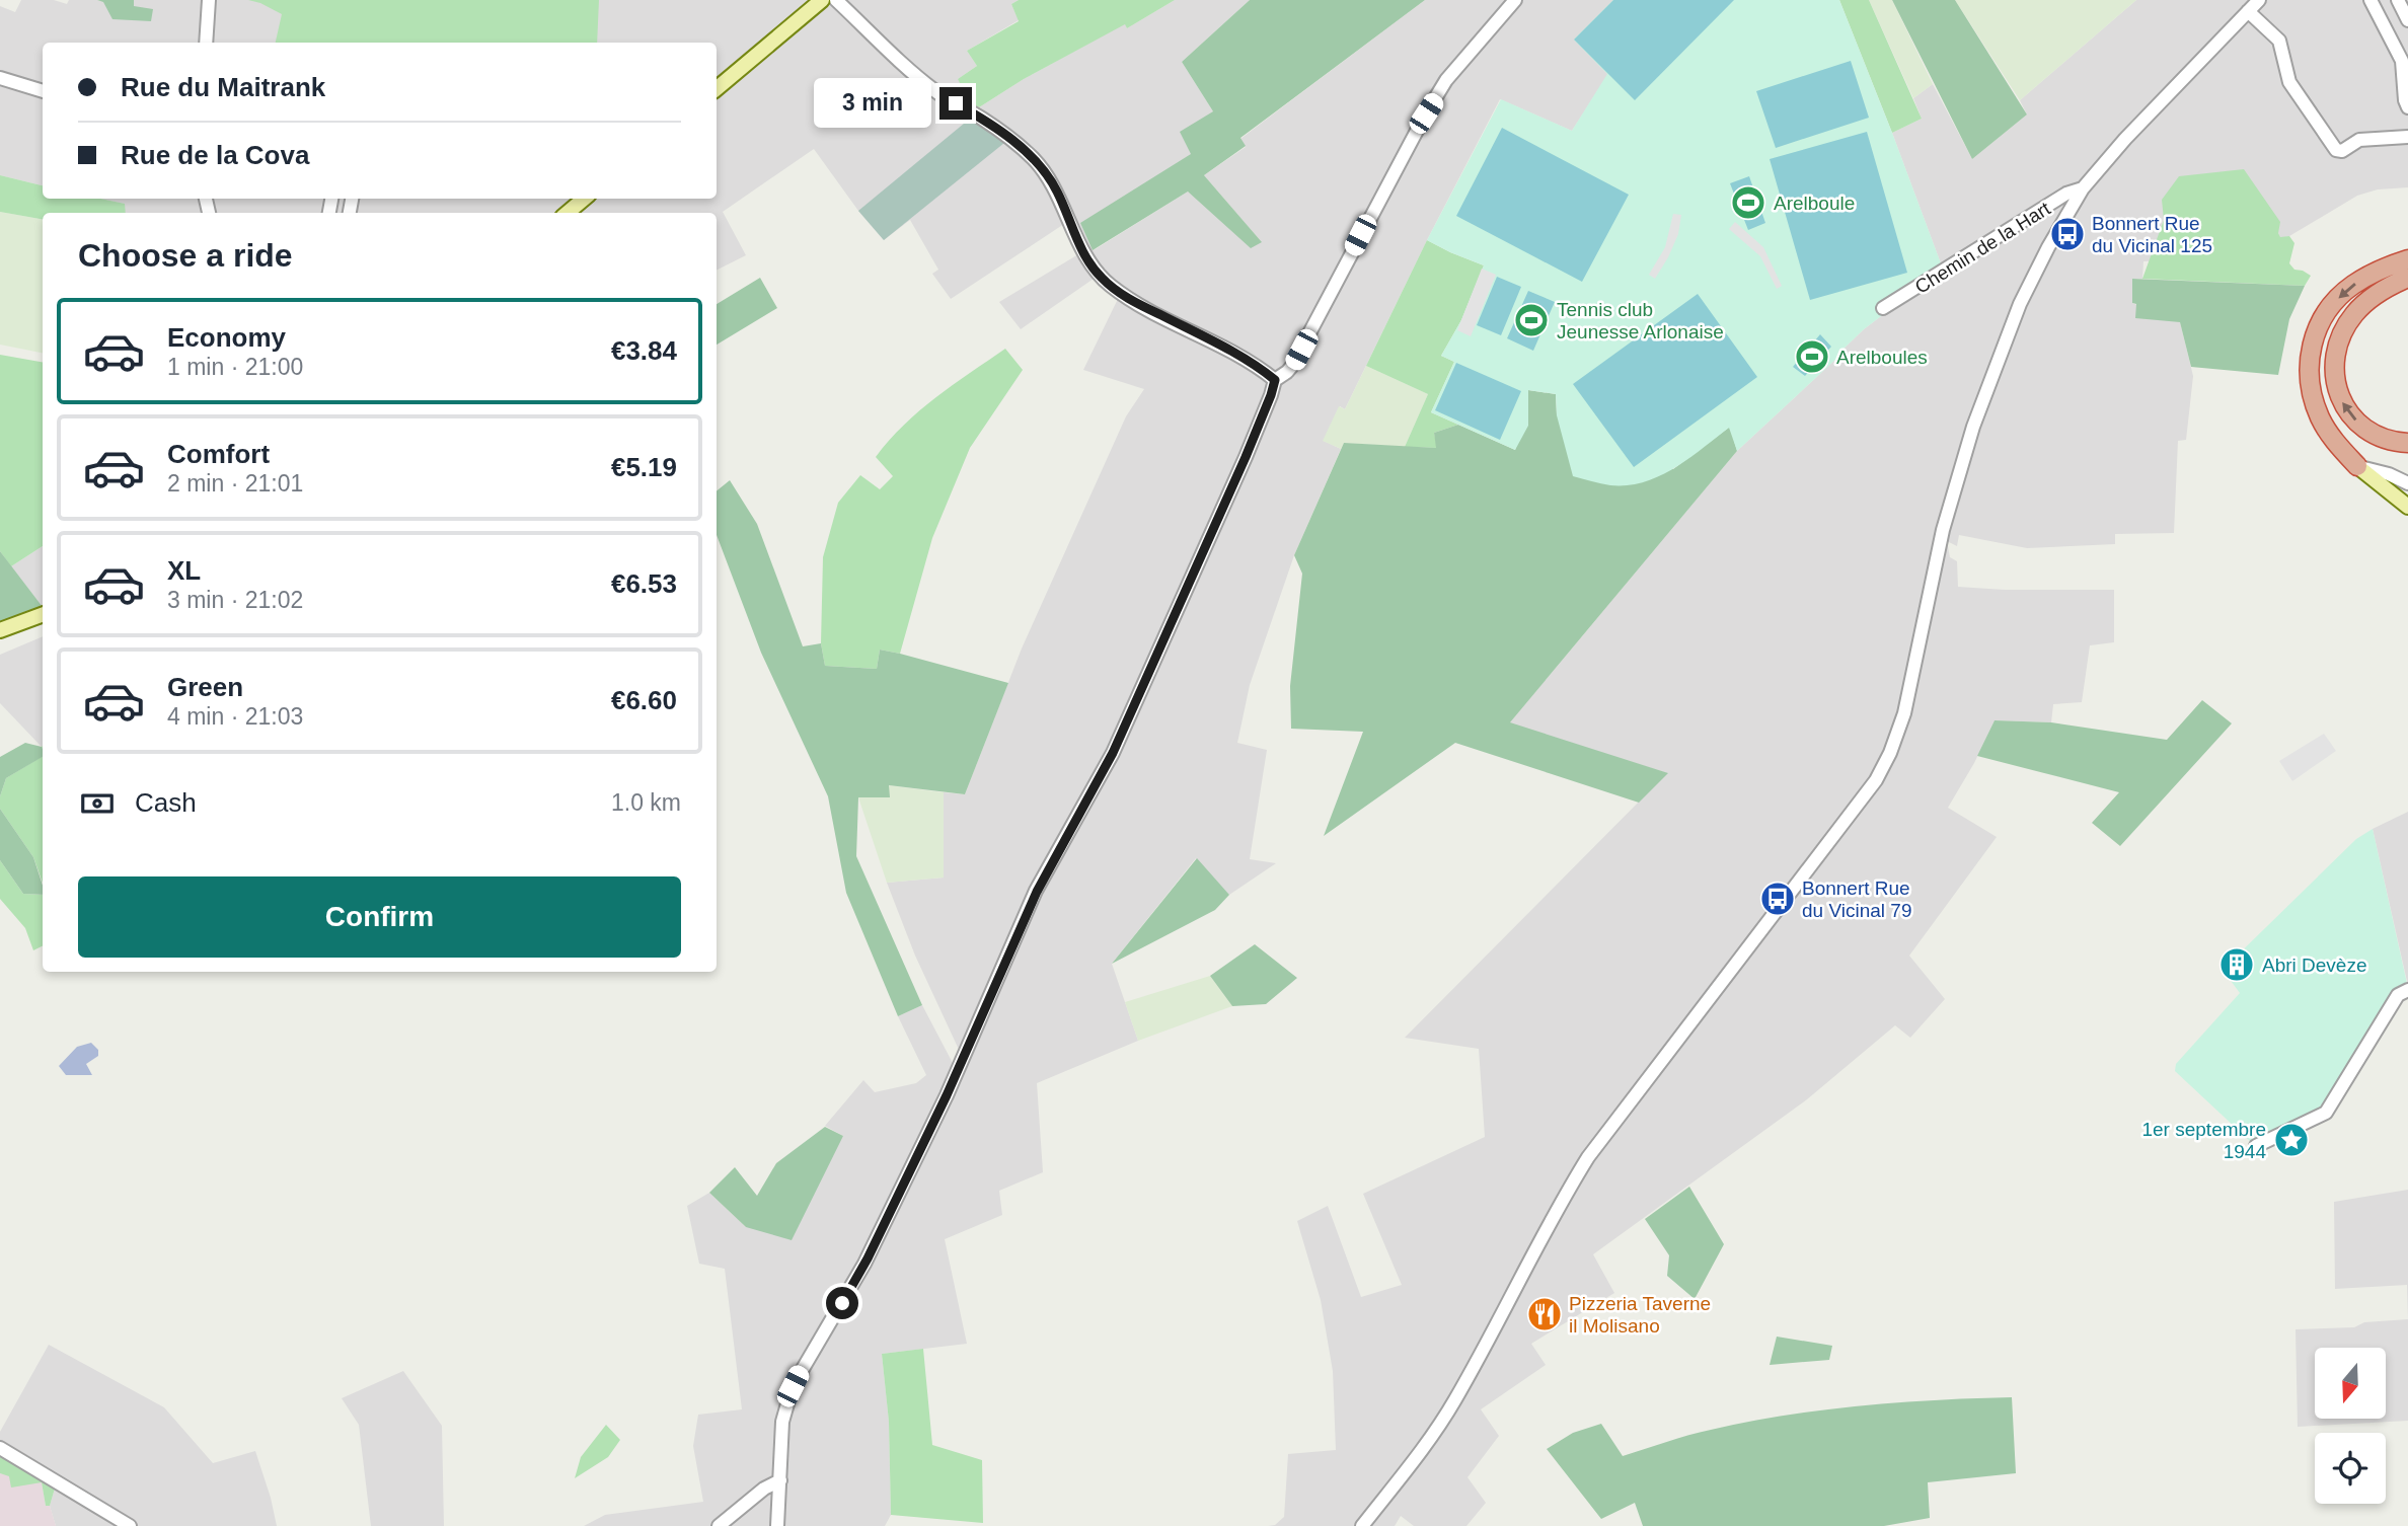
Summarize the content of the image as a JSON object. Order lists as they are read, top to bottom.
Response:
{
  "streets": {
    "street": ["Chemin de la Hart"]
  },
  "places": {
    "sports": ["Arelboule", "Tennis club Jeunesse Arlonaise", "Arelboules"],
    "bus stop": ["Bonnert Rue du Vicinal 125", "Bonnert Rue du Vicinal 79"],
    "building": ["Abri Devèze"],
    "place": ["1er septembre 1944"],
    "restaurant": ["Pizzeria Taverne il Molisano"]
  },
  "north": "bottom",
  "page": {
    "banner": ["Rue du Maitrank", "Rue de la Cova"],
    "bubble": "3 min",
    "heading": "Choose a ride",
    "list": [
      {
        "name": "Economy",
        "note": "1 min · 21:00",
        "value": "€3.84"
      },
      {
        "name": "Comfort",
        "note": "2 min · 21:01",
        "value": "€5.19"
      },
      {
        "name": "XL",
        "note": "3 min · 21:02",
        "value": "€6.53"
      },
      {
        "name": "Green",
        "note": "4 min · 21:03",
        "value": "€6.60"
      }
    ],
    "pay": ["Cash", "1.0 km"],
    "buttons": "Confirm"
  }
}
